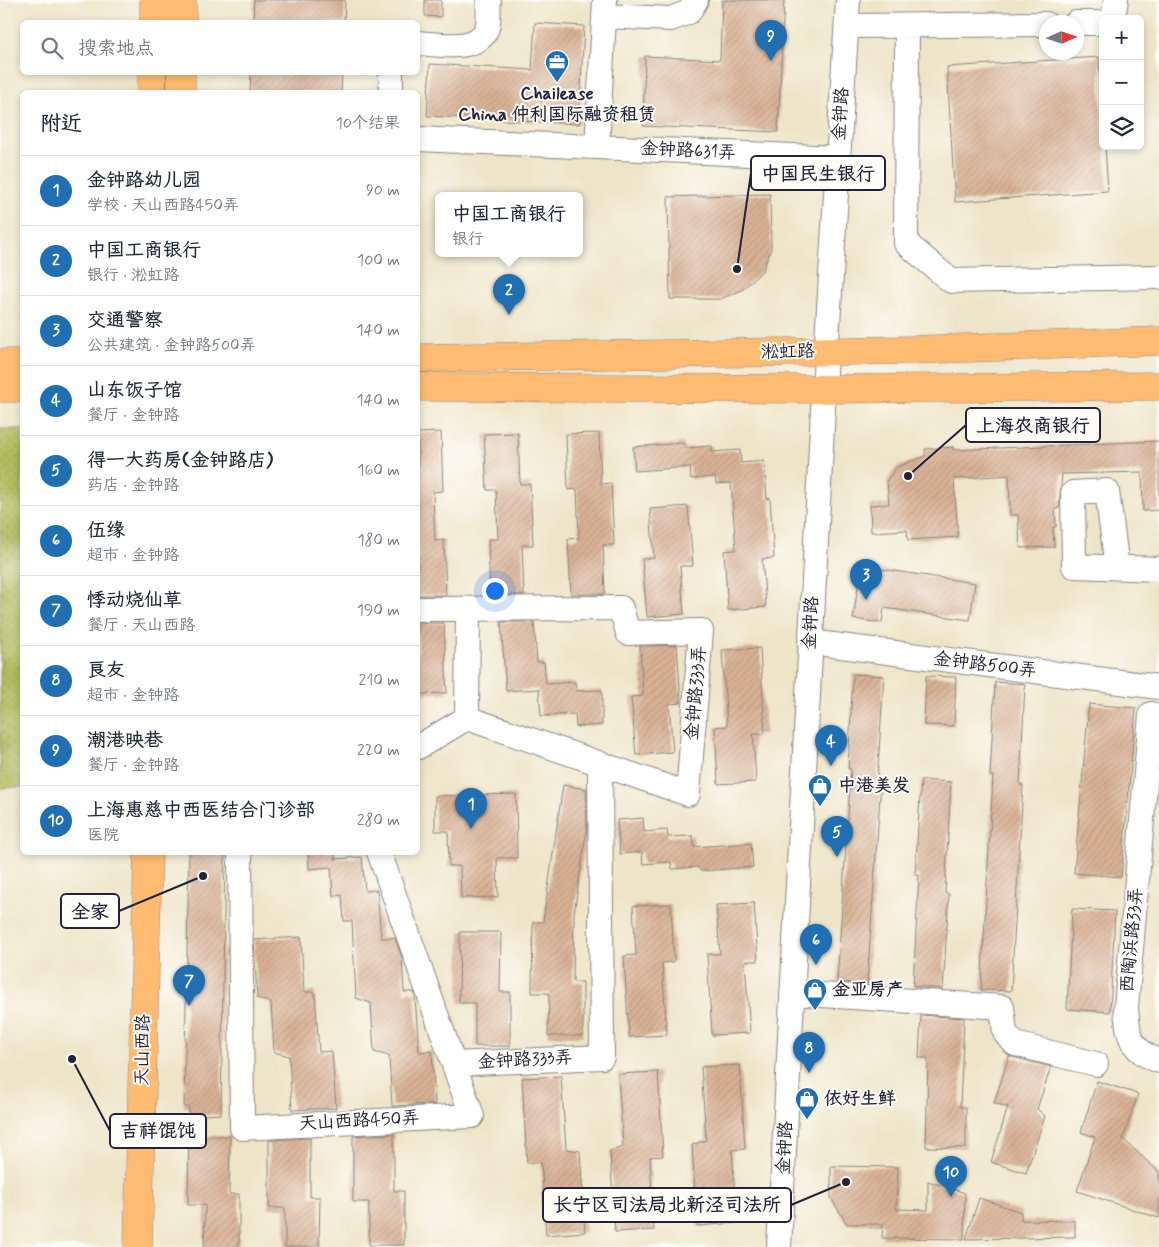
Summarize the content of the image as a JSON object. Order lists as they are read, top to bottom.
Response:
{
  "streets": {
    "main road": ["淞虹路", "天山西路"],
    "street": [
      "金钟路",
      "金钟路631弄",
      "金钟路500弄",
      "金钟路333弄",
      "西陶浜路33弄",
      "天山西路450弄"
    ]
  },
  "crossings": [
    ["金钟路", "金钟路631弄"],
    ["金钟路", "淞虹路"],
    ["金钟路", "金钟路500弄"],
    ["金钟路333弄", "天山西路450弄"]
  ],
  "places": {
    "office": ["Chailease China 仲利国际融资租赁"],
    "other": [
      "中国民生银行",
      "上海农商银行",
      "全家",
      "吉祥馄饨",
      "长宁区司法局北新泾司法所"
    ],
    "shop": ["中港美发", "金亚房产", "依好生鲜"]
  },
  "north": "right",
  "page": {
    "map_buttons": ["+", "−"],
    "pins": [
      "9",
      "2",
      "3",
      "4",
      "1",
      "5",
      "6",
      "7",
      "8",
      "10"
    ],
    "search": "搜索地点",
    "heading": ["附近", "10个结果"],
    "list": [
      {
        "mark": "1",
        "name": "金钟路幼儿园",
        "note": "学校 · 天山西路450弄",
        "value": "90 m"
      },
      {
        "mark": "2",
        "name": "中国工商银行",
        "note": "银行 · 淞虹路",
        "value": "100 m"
      },
      {
        "mark": "3",
        "name": "交通警察",
        "note": "公共建筑 · 金钟路500弄",
        "value": "140 m"
      },
      {
        "mark": "4",
        "name": "山东饭子馆",
        "note": "餐厅 · 金钟路",
        "value": "140 m"
      },
      {
        "mark": "5",
        "name": "得一大药房(金钟路店)",
        "note": "药店 · 金钟路",
        "value": "160 m"
      },
      {
        "mark": "6",
        "name": "伍缘",
        "note": "超市 · 金钟路",
        "value": "180 m"
      },
      {
        "mark": "7",
        "name": "悸动烧仙草",
        "note": "餐厅 · 天山西路",
        "value": "190 m"
      },
      {
        "mark": "8",
        "name": "良友",
        "note": "超市 · 金钟路",
        "value": "210 m"
      },
      {
        "mark": "9",
        "name": "潮港映巷",
        "note": "餐厅 · 金钟路",
        "value": "220 m"
      },
      {
        "mark": "10",
        "name": "上海惠慈中西医结合门诊部",
        "note": "医院",
        "value": "280 m"
      }
    ],
    "popup": ["中国工商银行", "银行"]
  }
}
